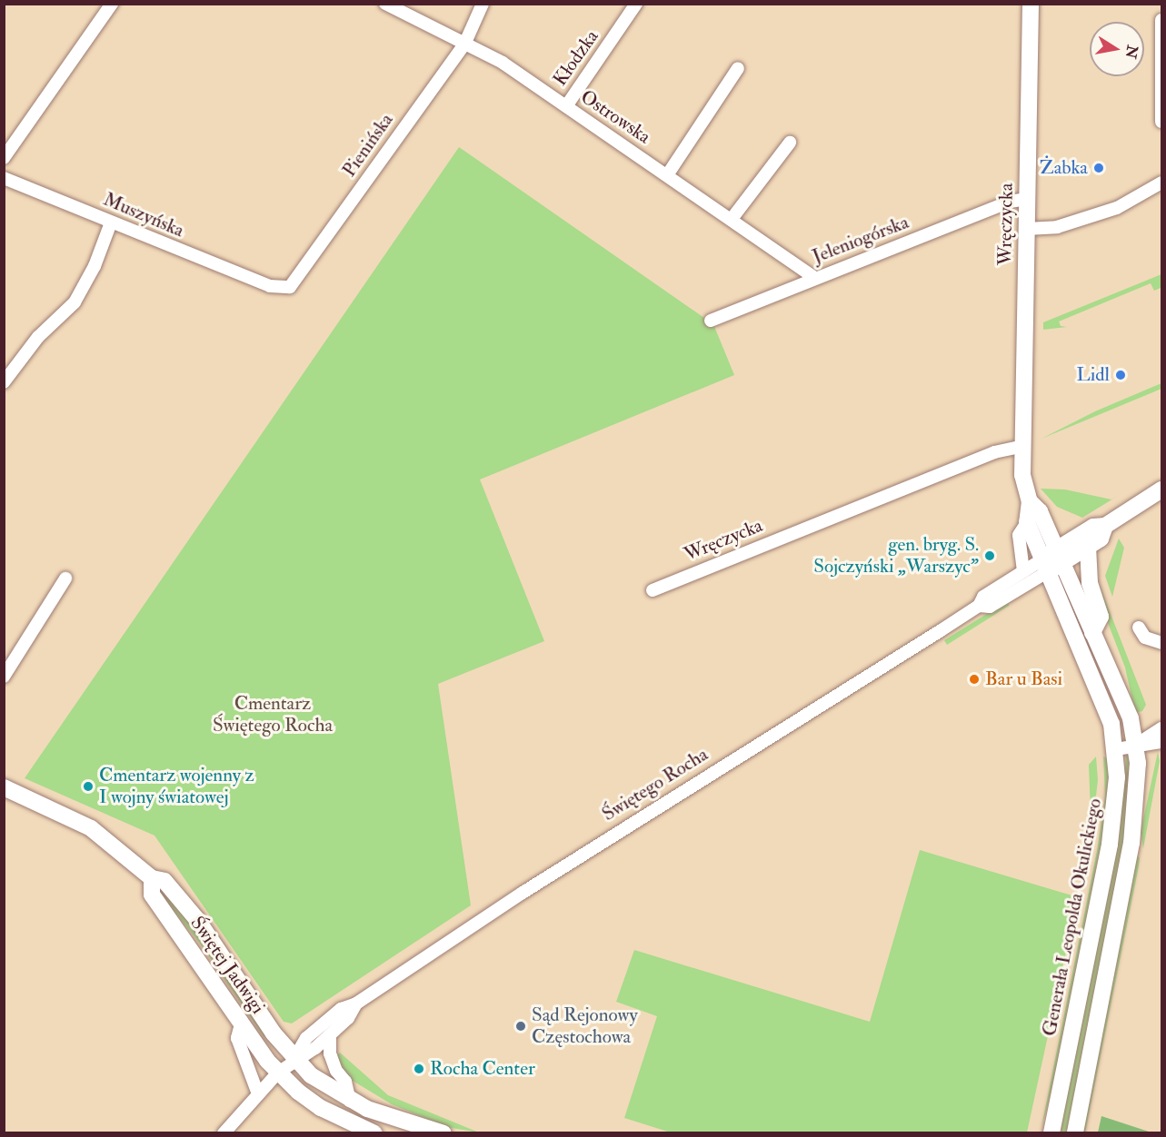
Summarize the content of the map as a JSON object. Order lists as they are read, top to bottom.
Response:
{
  "streets": {
    "main road": [
      "Wręczycka",
      "Świętego Rocha",
      "Generała Leopolda Okulickiego",
      "Świętej Jadwigi"
    ],
    "street": [
      "Kłodzka",
      "Ostrowska",
      "Pienińska",
      "Muszyńska",
      "Jeleniogórska"
    ]
  },
  "crossings": [
    ["Kłodzka", "Ostrowska"],
    ["Ostrowska", "Pienińska"],
    ["Ostrowska", "Jeleniogórska"],
    ["Pienińska", "Muszyńska"],
    ["Wręczycka", "Jeleniogórska"],
    ["Wręczycka", "Świętego Rocha"],
    ["Wręczycka", "Generała Leopolda Okulickiego"],
    ["Świętego Rocha", "Generała Leopolda Okulickiego"],
    ["Świętego Rocha", "Świętej Jadwigi"]
  ],
  "parks": ["Cmentarz Świętego Rocha"],
  "places": [
    "Żabka",
    "Lidl",
    "gen. bryg. S. Sojczyński „Warszyc\"",
    "Bar u Basi",
    "Cmentarz wojenny z I wojny światowej",
    "Sąd Rejonowy Częstochowa",
    "Rocha Center"
  ],
  "north": "right"
}
